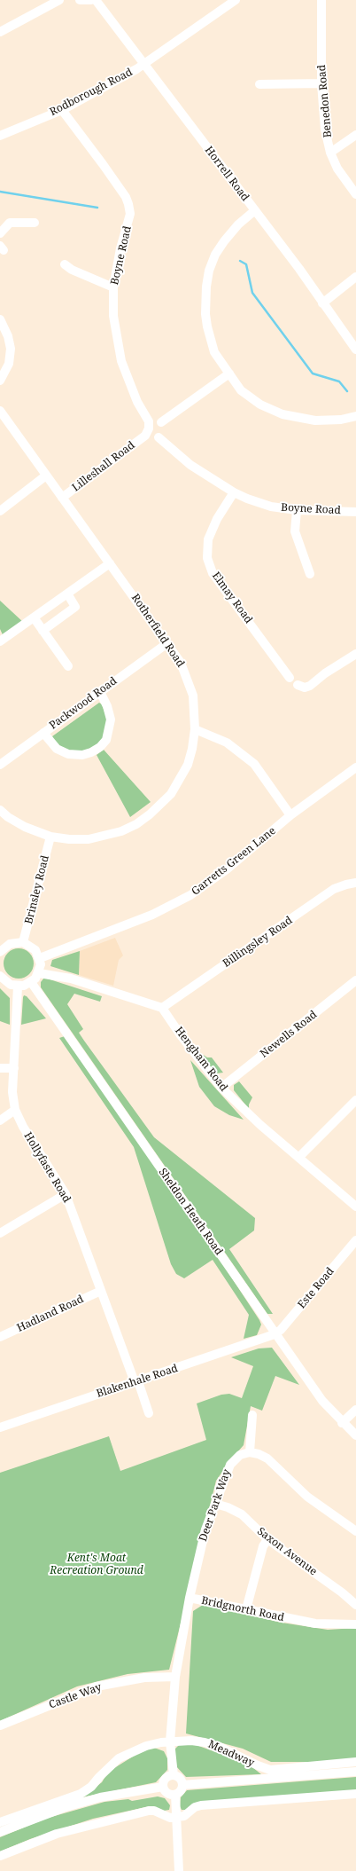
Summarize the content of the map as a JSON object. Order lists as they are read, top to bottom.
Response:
{
  "streets": {
    "street": [
      "Rodborough Road",
      "Benedon Road",
      "Horrell Road",
      "Boyne Road",
      "Lilleshall Road",
      "Elmay Road",
      "Rotherfield Road",
      "Packwood Road",
      "Garretts Green Lane",
      "Brinsley Road",
      "Billingsley Road",
      "Newells Road",
      "Hengham Road",
      "Hollyfaste Road",
      "Sheldon Heath Road",
      "Este Road",
      "Hadland Road",
      "Blakenhale Road",
      "Deer Park Way",
      "Saxon Avenue",
      "Bridgnorth Road",
      "Castle Way",
      "Meadway"
    ]
  },
  "crossings": [
    ["Rodborough Road", "Horrell Road"],
    ["Rodborough Road", "Boyne Road"],
    ["Boyne Road", "Lilleshall Road"],
    ["Boyne Road", "Elmay Road"],
    ["Lilleshall Road", "Rotherfield Road"],
    ["Rotherfield Road", "Packwood Road"],
    ["Rotherfield Road", "Brinsley Road"],
    ["Billingsley Road", "Hengham Road"],
    ["Newells Road", "Hengham Road"],
    ["Hollyfaste Road", "Hadland Road"],
    ["Hollyfaste Road", "Blakenhale Road"],
    ["Sheldon Heath Road", "Este Road"],
    ["Sheldon Heath Road", "Blakenhale Road"],
    ["Este Road", "Blakenhale Road"],
    ["Deer Park Way", "Saxon Avenue"],
    ["Deer Park Way", "Bridgnorth Road"],
    ["Bridgnorth Road", "Castle Way"],
    ["Bridgnorth Road", "Meadway"]
  ],
  "parks": ["Kent's Moat Recreation Ground"]
}
